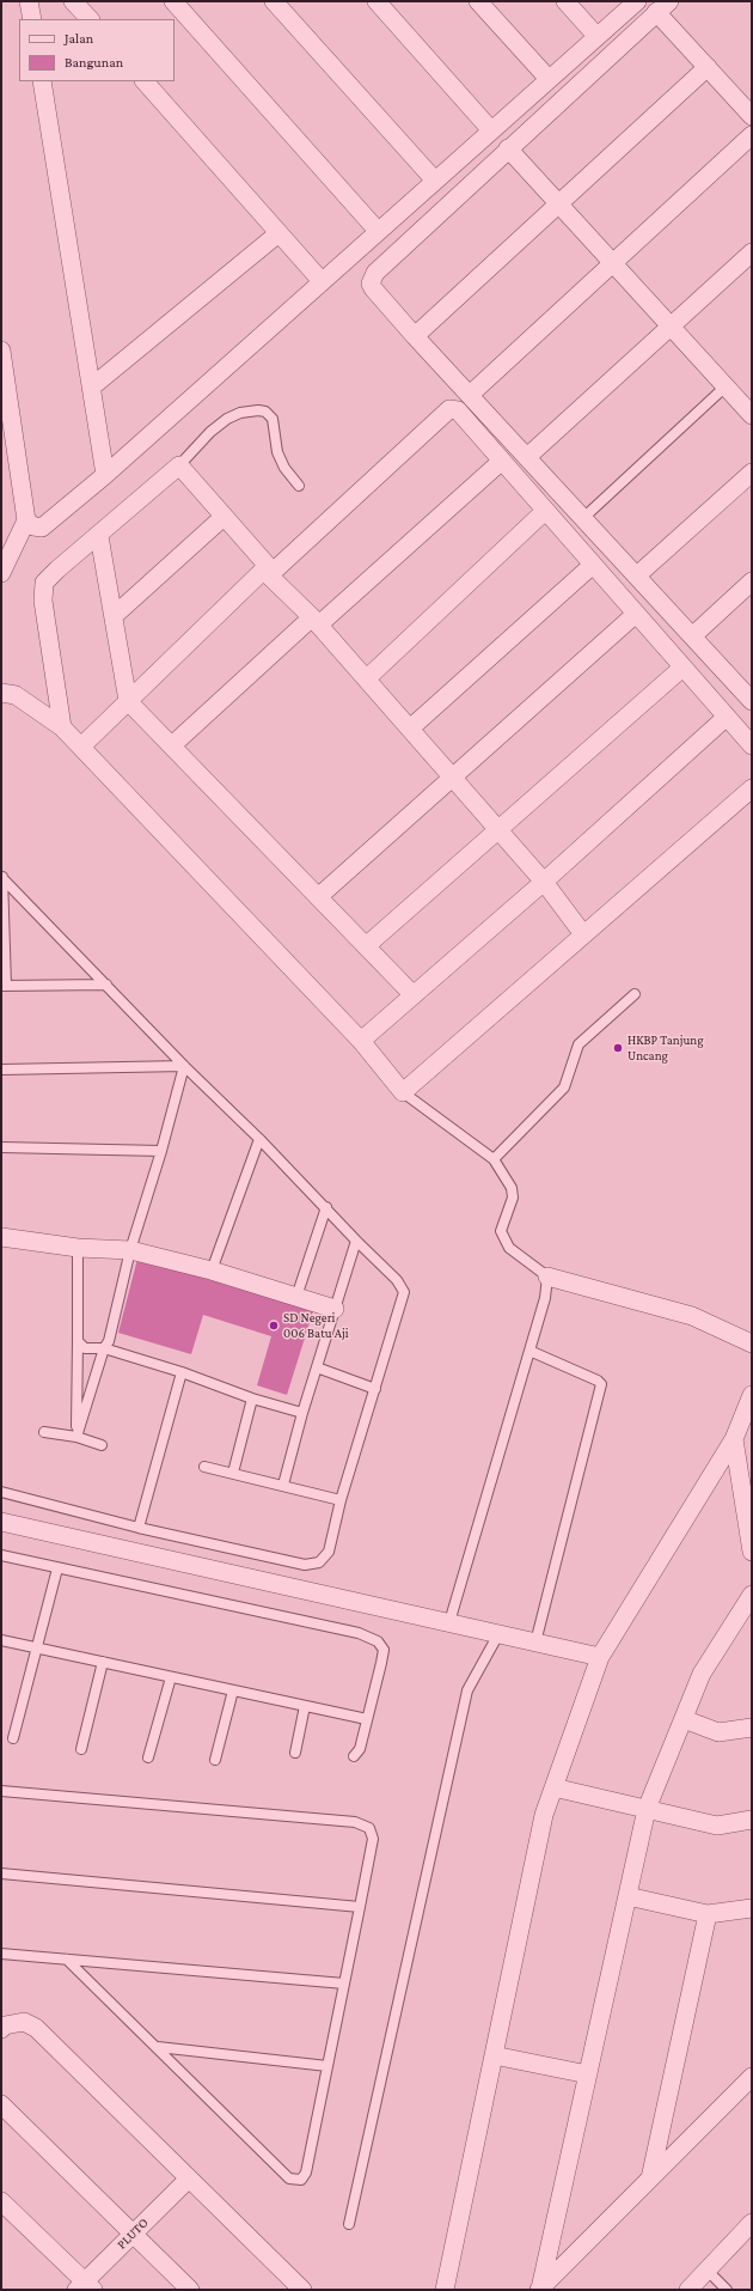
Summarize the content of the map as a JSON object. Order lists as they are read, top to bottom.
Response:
{
  "streets": {
    "street": ["PLUTO"]
  },
  "places": ["HKBP Tanjung Uncang", "SD Negeri 006 Batu Aji"],
  "legend": ["Jalan", "Bangunan"]
}
